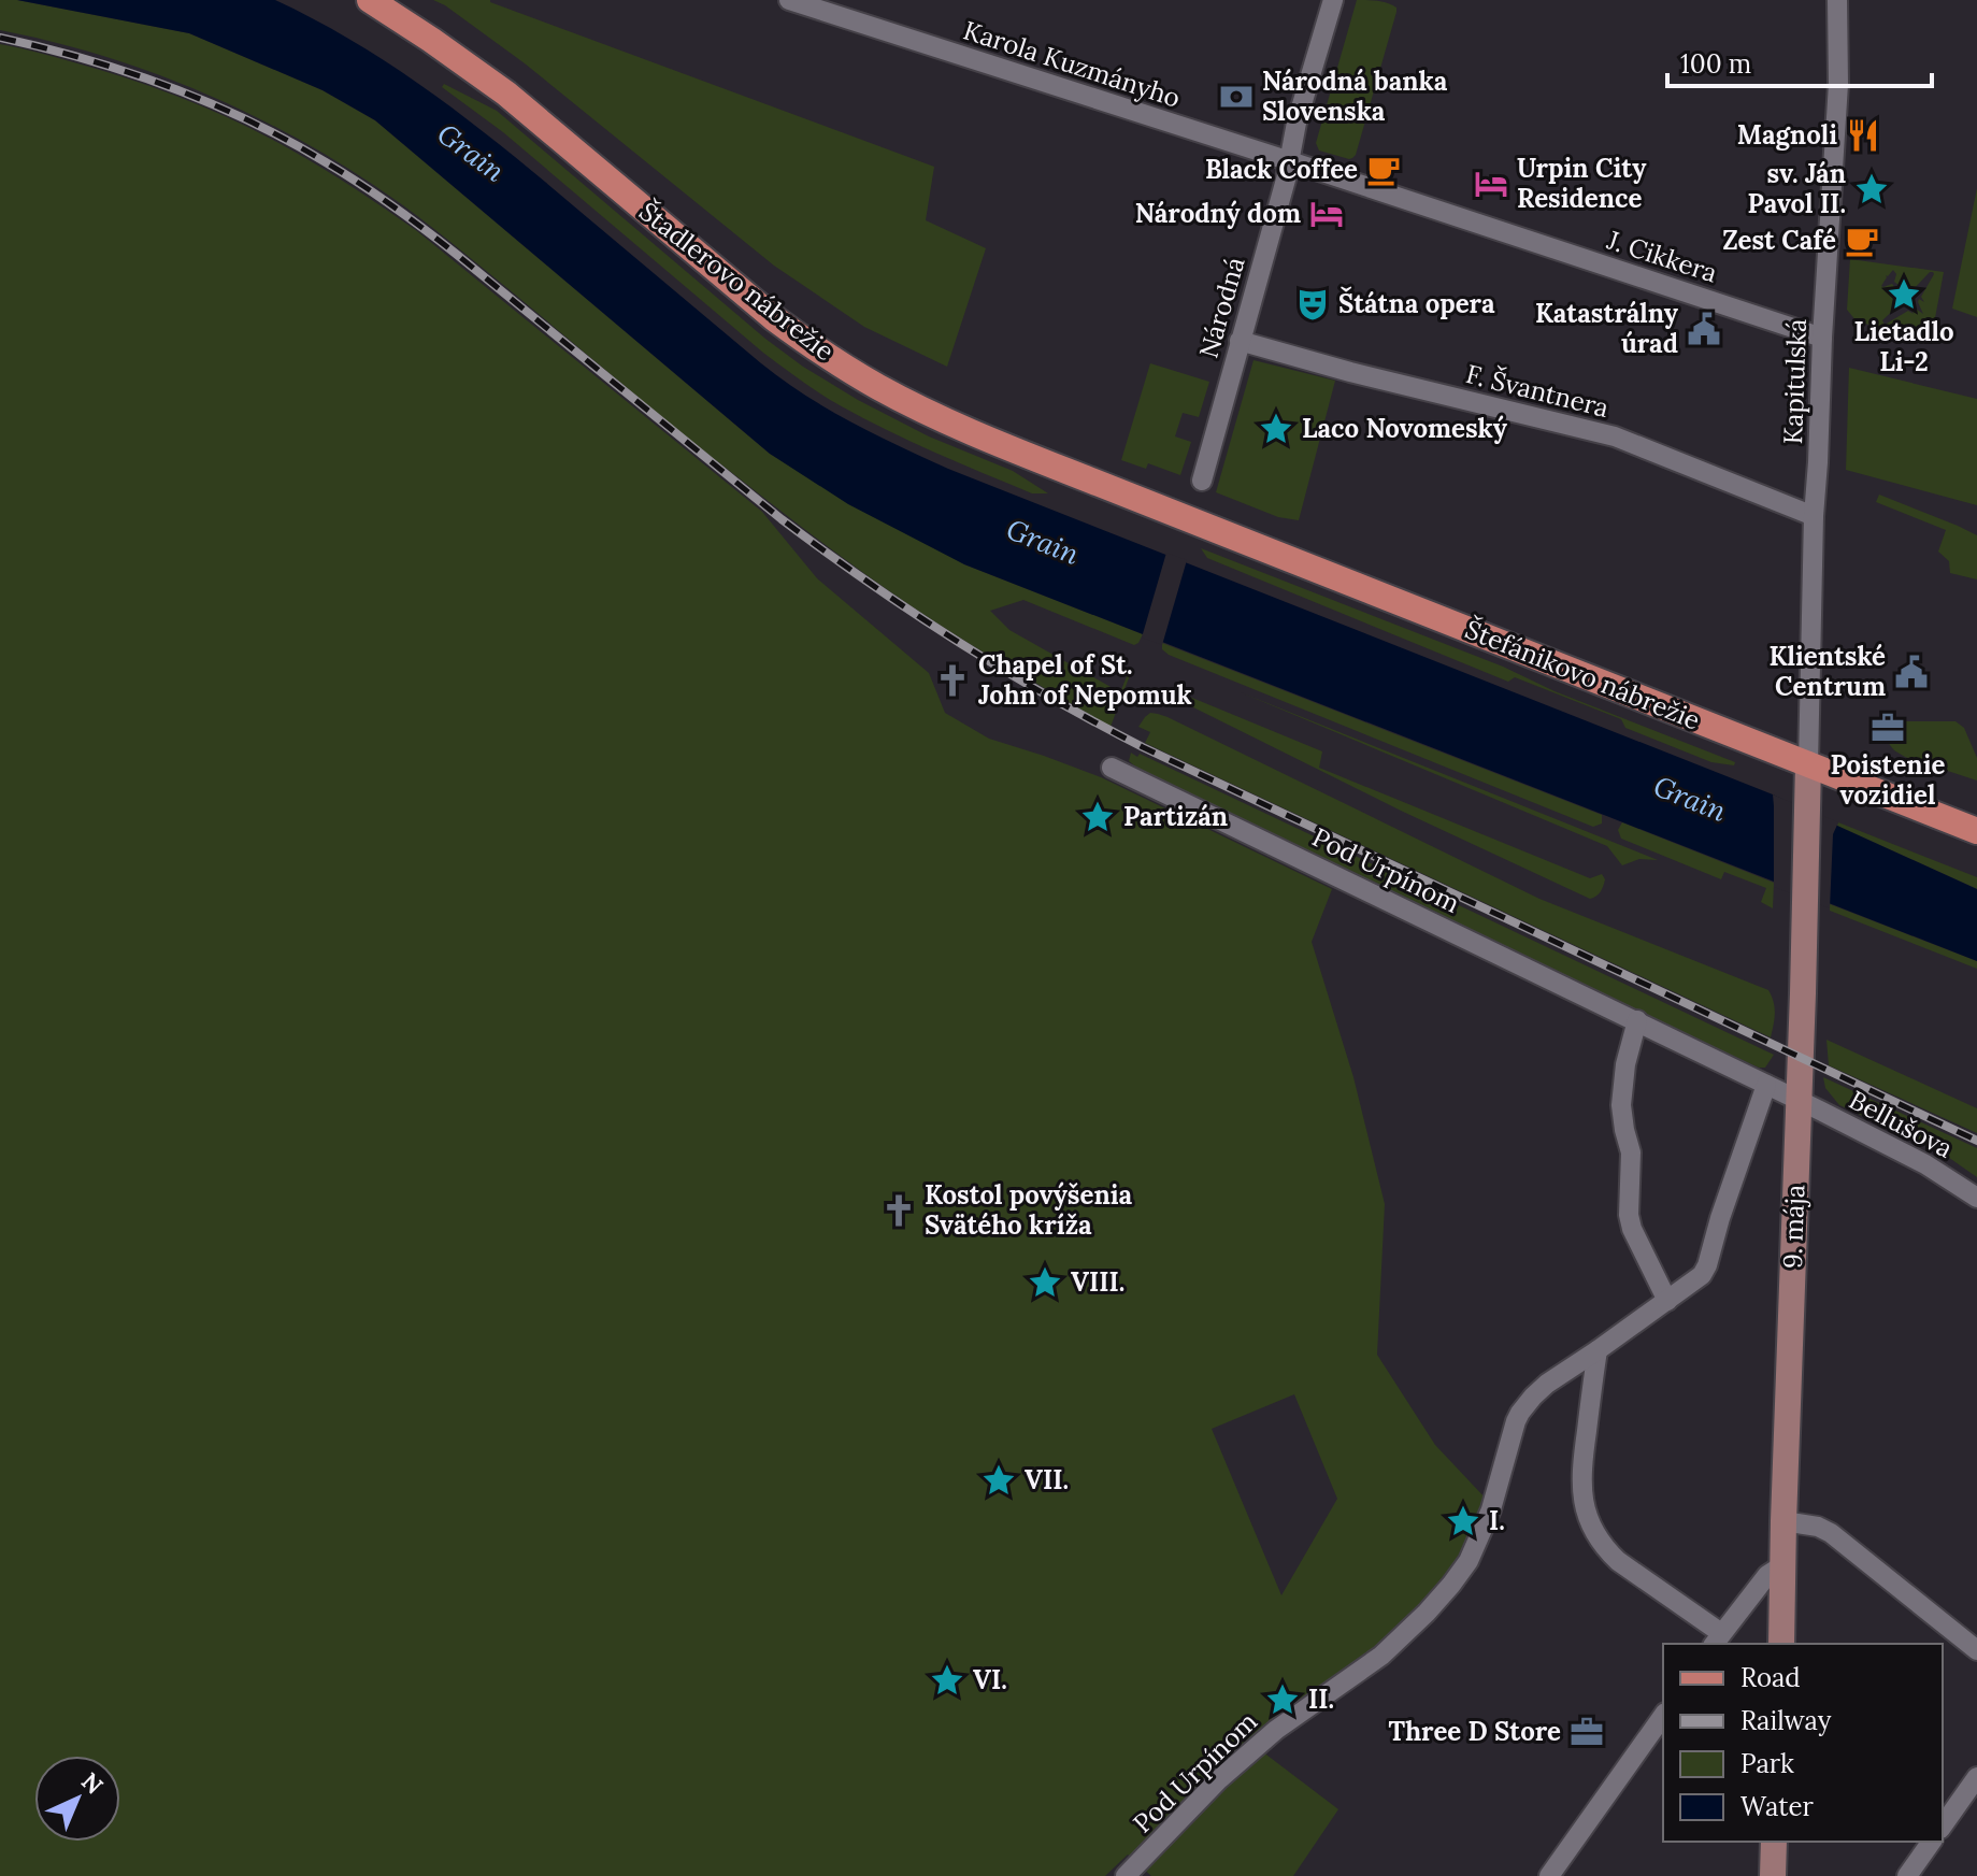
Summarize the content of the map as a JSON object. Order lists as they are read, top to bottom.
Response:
{
  "streets": {
    "main road": ["Štadlerovo nábrežie", "Štefánikovo nábrežie", "9. mája"],
    "street": [
      "Karola Kuzmányho",
      "J. Cikkera",
      "Národná",
      "Kapitulská",
      "F. Švantnera",
      "Pod Urpínom",
      "Bellušova"
    ]
  },
  "crossings": [
    ["Karola Kuzmányho", "J. Cikkera"],
    ["Karola Kuzmányho", "Národná"],
    ["J. Cikkera", "Národná"],
    ["J. Cikkera", "Kapitulská"],
    ["Štadlerovo nábrežie", "Štefánikovo nábrežie"],
    ["Národná", "F. Švantnera"],
    ["Kapitulská", "F. Švantnera"],
    ["Kapitulská", "Štefánikovo nábrežie"],
    ["Kapitulská", "9. mája"],
    ["Štefánikovo nábrežie", "9. mája"],
    ["Pod Urpínom", "Bellušova"],
    ["Pod Urpínom", "9. mája"],
    ["Bellušova", "9. mája"]
  ],
  "water": ["Grain"],
  "places": {
    "bank": ["Národná banka Slovenska"],
    "restaurant": ["Magnoli"],
    "cafe": ["Black Coffee", "Zest Café"],
    "hotel": ["Urpin City Residence", "Národný dom"],
    "place": [
      "sv. Ján Pavol II.",
      "Lietadlo Li-2",
      "Laco Novomeský",
      "Partizán",
      "VIII.",
      "VII.",
      "I.",
      "VI.",
      "II."
    ],
    "theatre": ["Štátna opera"],
    "public building": ["Katastrálny úrad", "Klientské Centrum"],
    "church": ["Chapel of St. John of Nepomuk", "Kostol povýšenia Svätého kríža"],
    "office": ["Poistenie vozidiel", "Three D Store"]
  },
  "legend": [
    "Road",
    "Railway",
    "Park",
    "Water"
  ],
  "scale_bar": "100 m",
  "north": "top right"
}
